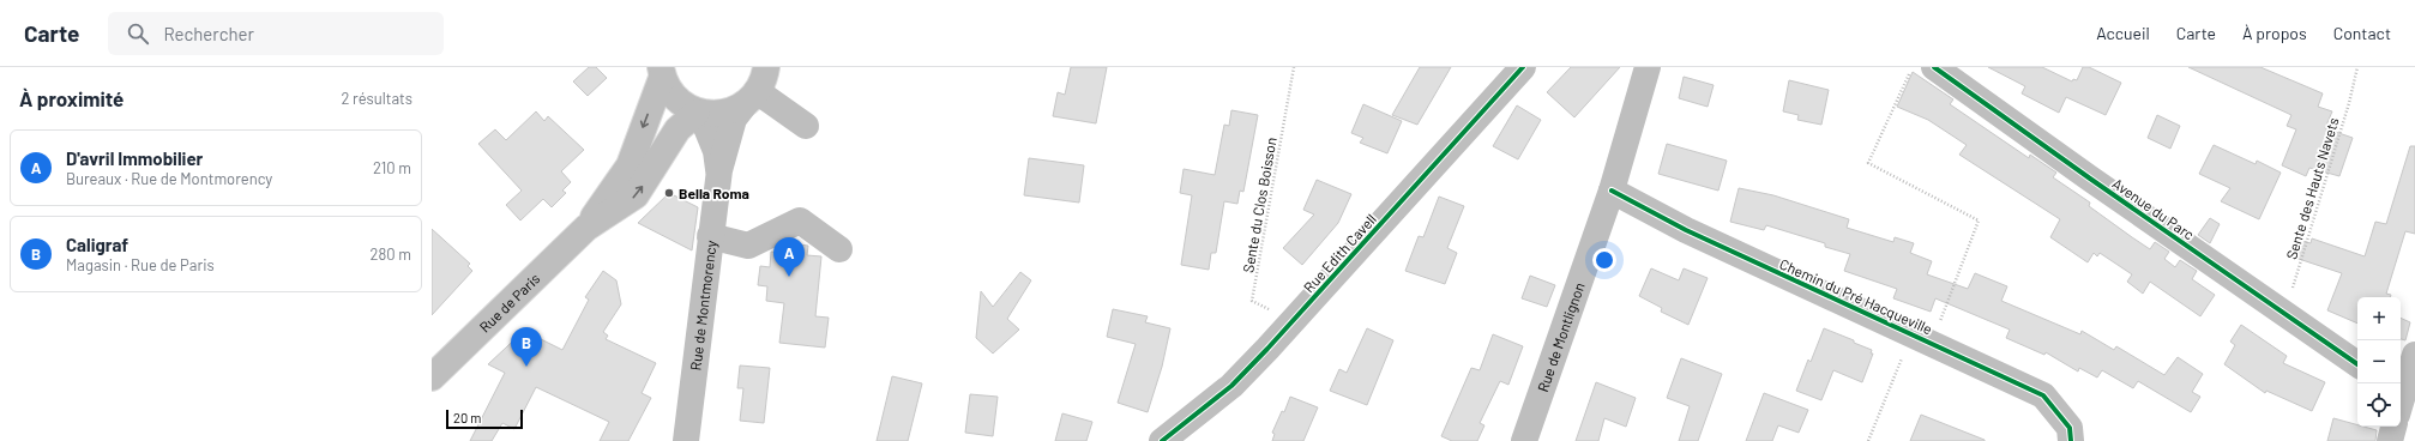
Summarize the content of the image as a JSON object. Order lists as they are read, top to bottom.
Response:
{
  "streets": {
    "street": [
      "Avenue du Parc",
      "Rue Edith Cavell",
      "Chemin du Pré Hacqueville",
      "Rue de Paris",
      "Rue de Montmorency",
      "Rue de Montlignon"
    ],
    "path": ["Sente des Hauts Navets", "Sente du Clos Boisson"]
  },
  "crossings": [
    ["Sente des Hauts Navets", "Avenue du Parc"],
    ["Sente du Clos Boisson", "Rue Edith Cavell"],
    ["Chemin du Pré Hacqueville", "Rue de Montlignon"],
    ["Rue de Paris", "Rue de Montmorency"]
  ],
  "places": ["Bella Roma"],
  "scale_bar": "20 m",
  "page": {
    "header": "Carte",
    "search": "Rechercher",
    "nav": [
      "Accueil",
      "Carte",
      "À propos",
      "Contact"
    ],
    "heading": ["À proximité", "2 résultats"],
    "list": [
      {
        "mark": "A",
        "name": "D'avril Immobilier",
        "note": "Bureaux · Rue de Montmorency",
        "value": "210 m"
      },
      {
        "mark": "B",
        "name": "Caligraf",
        "note": "Magasin · Rue de Paris",
        "value": "280 m"
      }
    ],
    "pins": ["A", "B"],
    "map_buttons": ["+", "−"],
    "scale": "20 m"
  }
}
